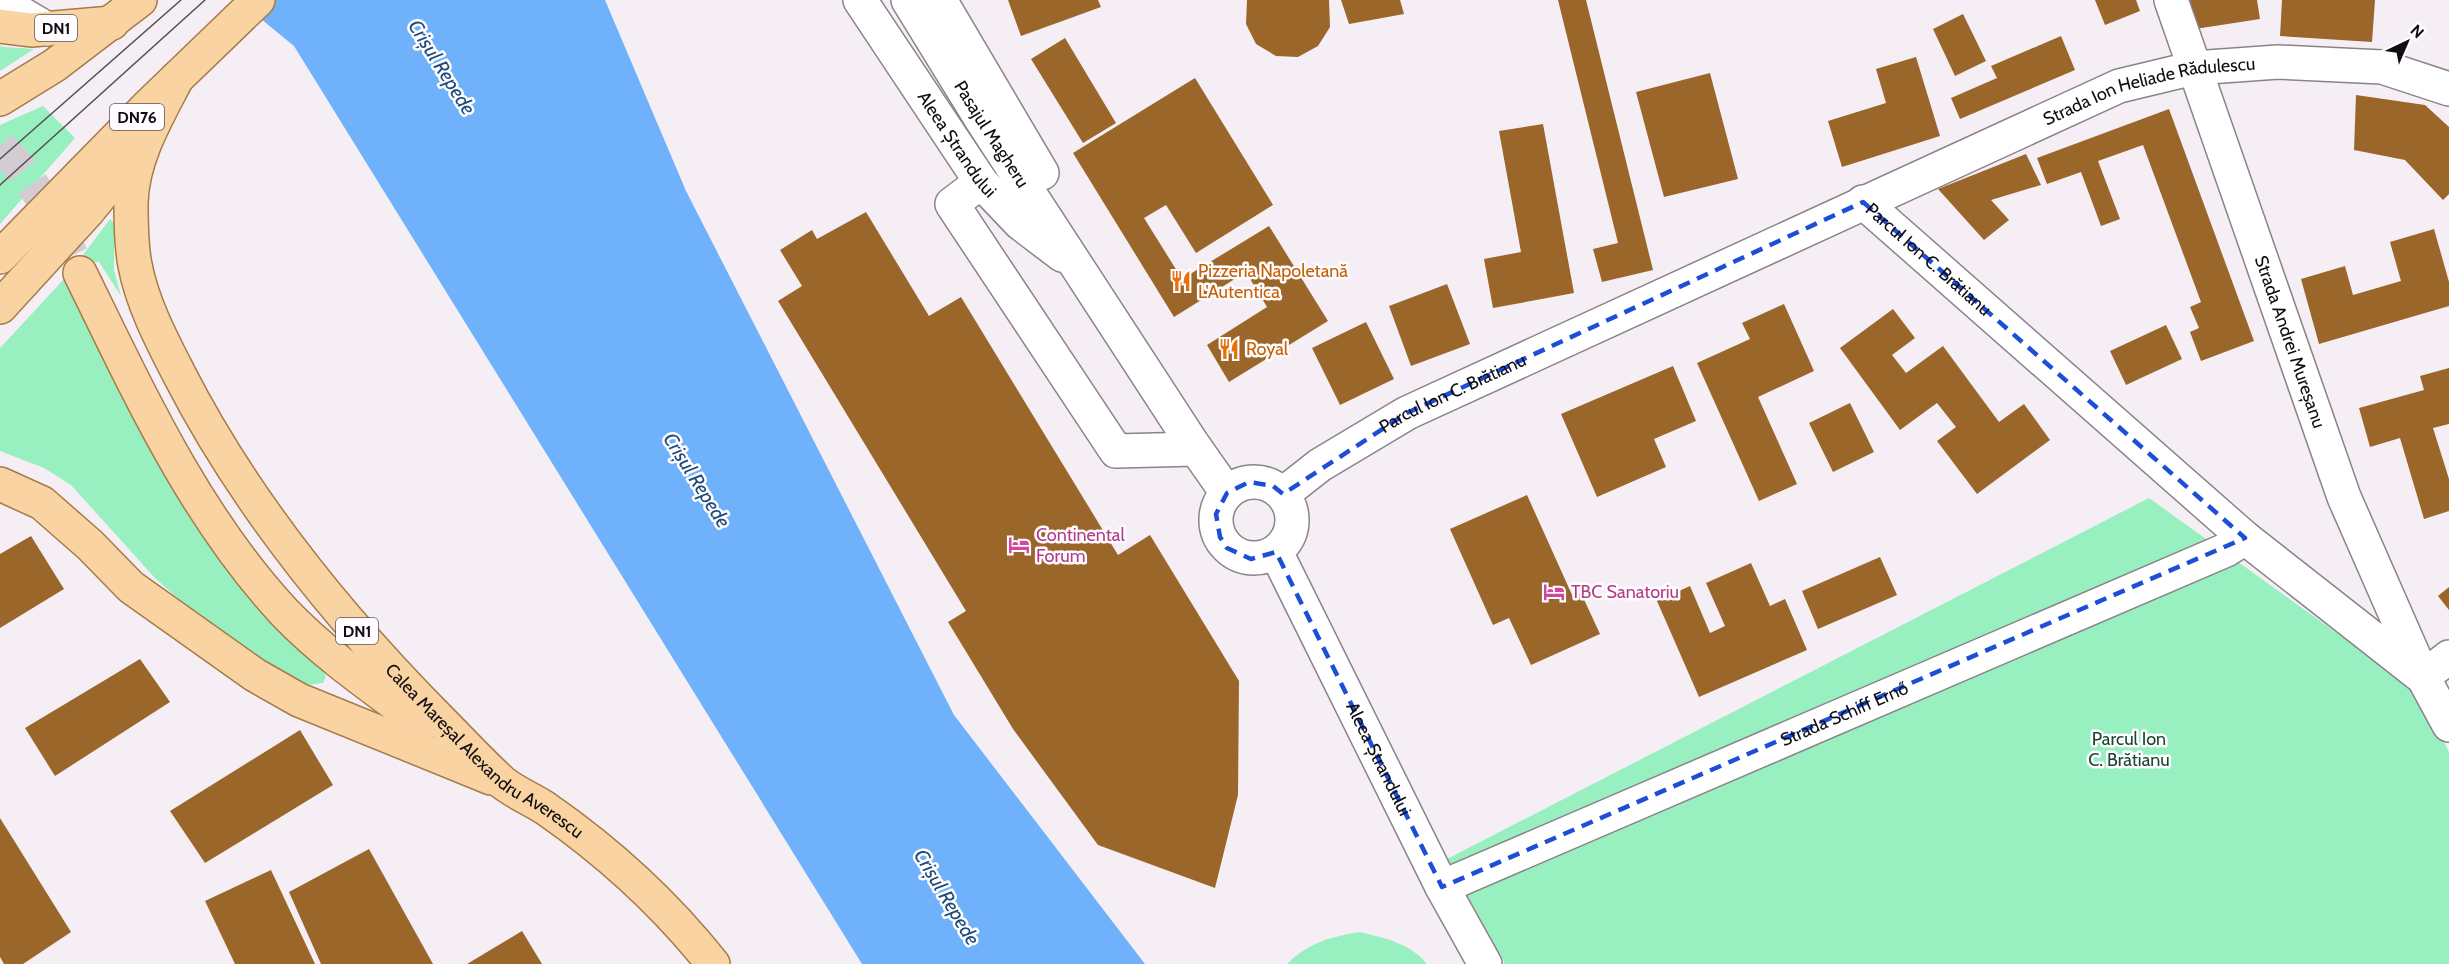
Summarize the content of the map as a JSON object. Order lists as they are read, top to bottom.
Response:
{
  "streets": {
    "main road": ["DN1", "DN76", "Calea Mareșal Alexandru Averescu"],
    "street": [
      "Strada Ion Heliade Rădulescu",
      "Pasajul Magheru",
      "Aleea Ștrandului",
      "Parcul Ion C. Brătianu",
      "Strada Andrei Mureșanu",
      "Strada Schiff Ernő"
    ]
  },
  "crossings": [
    ["DN1", "DN76"],
    ["DN1", "Calea Mareșal Alexandru Averescu"],
    ["Strada Ion Heliade Rădulescu", "Parcul Ion C. Brătianu"],
    ["Strada Ion Heliade Rădulescu", "Strada Andrei Mureșanu"],
    ["Pasajul Magheru", "Aleea Ștrandului"],
    ["Aleea Ștrandului", "Parcul Ion C. Brătianu"],
    ["Aleea Ștrandului", "Strada Schiff Ernő"],
    ["Parcul Ion C. Brătianu", "Strada Andrei Mureșanu"],
    ["Parcul Ion C. Brătianu", "Strada Schiff Ernő"]
  ],
  "water": ["Crișul Repede"],
  "parks": ["Parcul Ion C. Brătianu"],
  "places": {
    "restaurant": ["Pizzeria Napoletană L'Autentica", "Royal"],
    "hotel": ["Continental Forum", "TBC Sanatoriu"]
  },
  "north": "top right"
}
